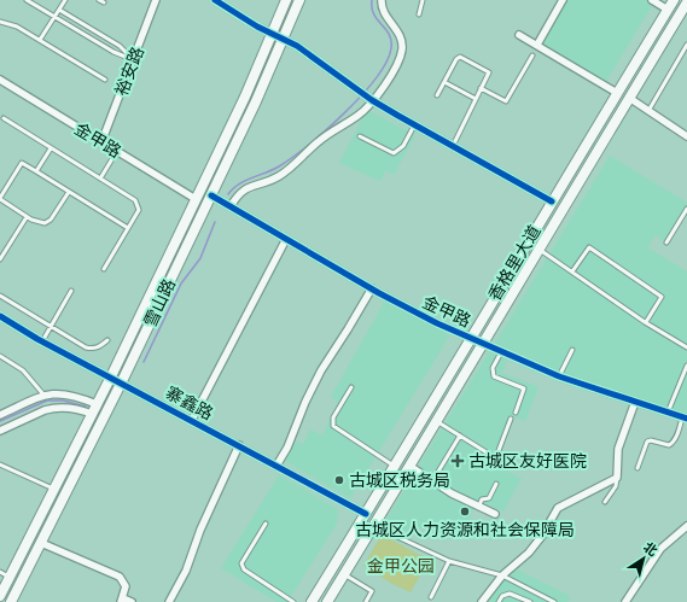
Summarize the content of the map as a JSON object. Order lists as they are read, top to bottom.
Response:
{
  "streets": {
    "main road": ["香格里大道", "雪山路"],
    "street": ["裕安路", "金甲路", "寨鑫路"]
  },
  "crossings": [
    ["裕安路", "金甲路"],
    ["金甲路", "香格里大道"],
    ["金甲路", "雪山路"],
    ["香格里大道", "寨鑫路"],
    ["雪山路", "寨鑫路"]
  ],
  "parks": ["金甲公园"],
  "places": {
    "health": ["古城区友好医院"],
    "other": ["古城区税务局", "古城区人力资源和社会保障局"]
  },
  "north": "top right"
}
